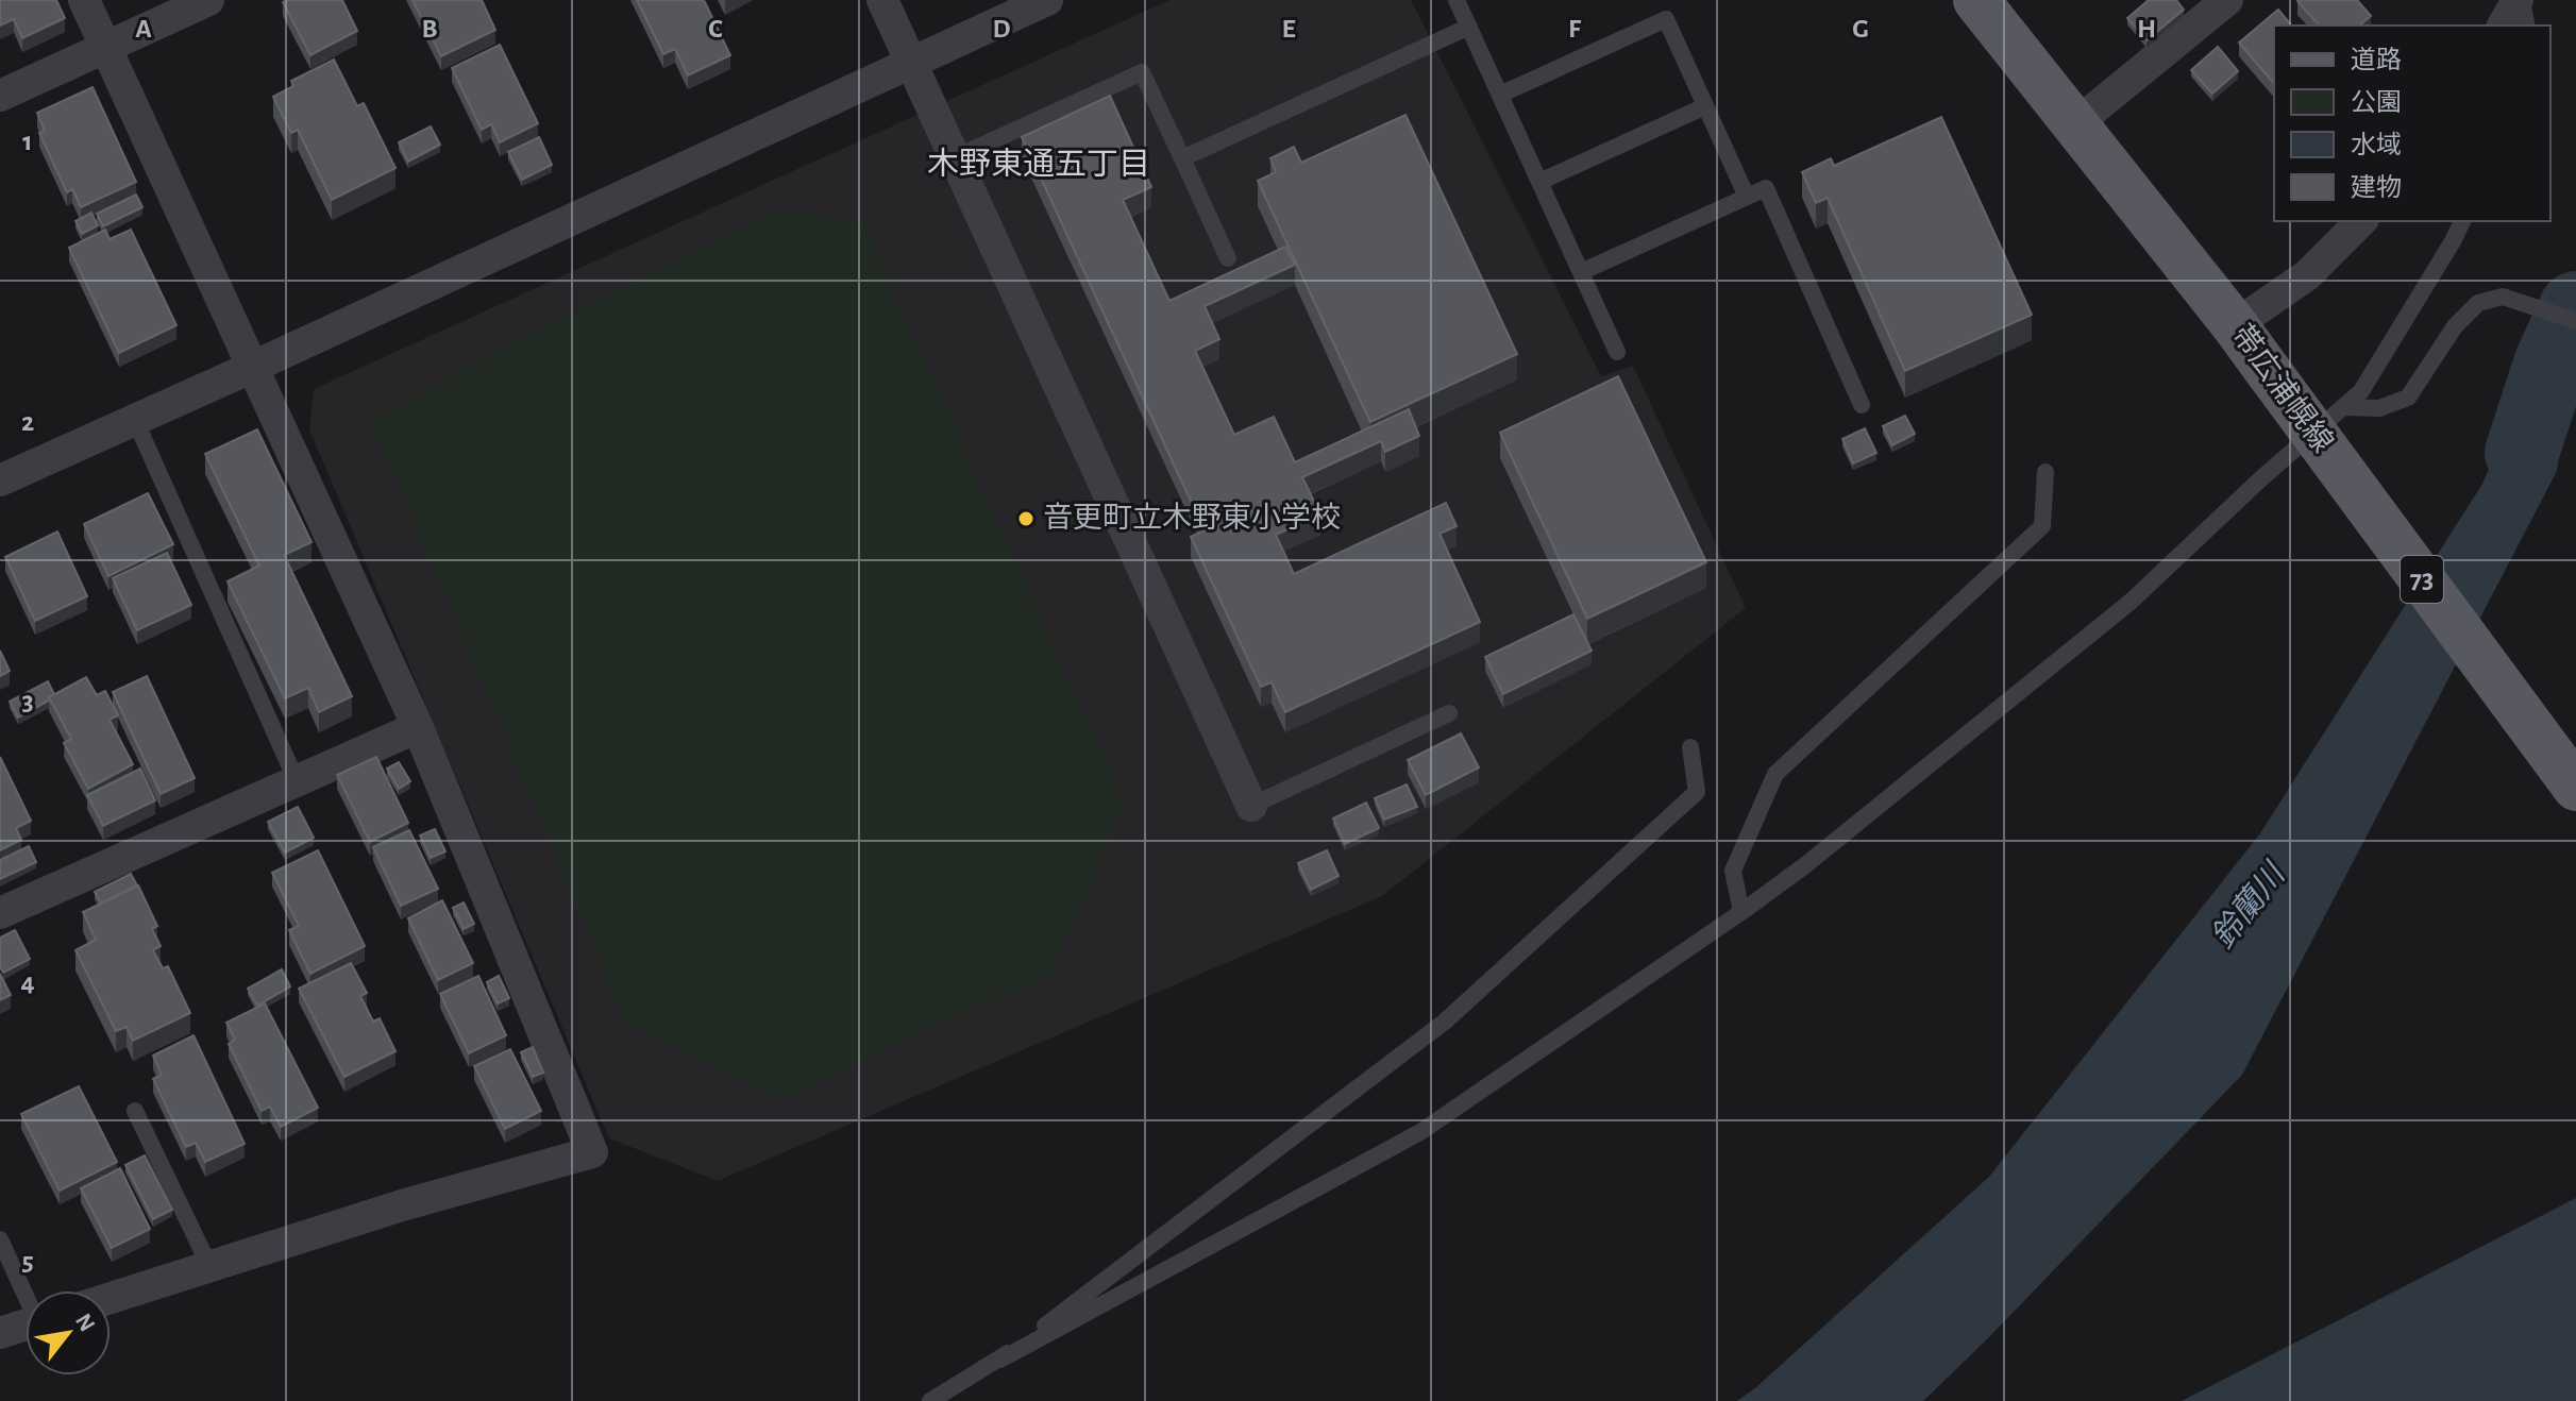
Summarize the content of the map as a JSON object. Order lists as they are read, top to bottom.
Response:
{
  "streets": {
    "main road": ["帯広浦幌線", "73"]
  },
  "districts": ["木野東通五丁目"],
  "water": ["鈴蘭川"],
  "places": ["音更町立木野東小学校"],
  "legend": [
    "道路",
    "公園",
    "水域",
    "建物"
  ],
  "north": "top right",
  "grid": {
    "columns": [
      "A",
      "B",
      "C",
      "D",
      "E",
      "F",
      "G",
      "H"
    ],
    "rows": [
      "1",
      "2",
      "3",
      "4",
      "5"
    ]
  }
}
